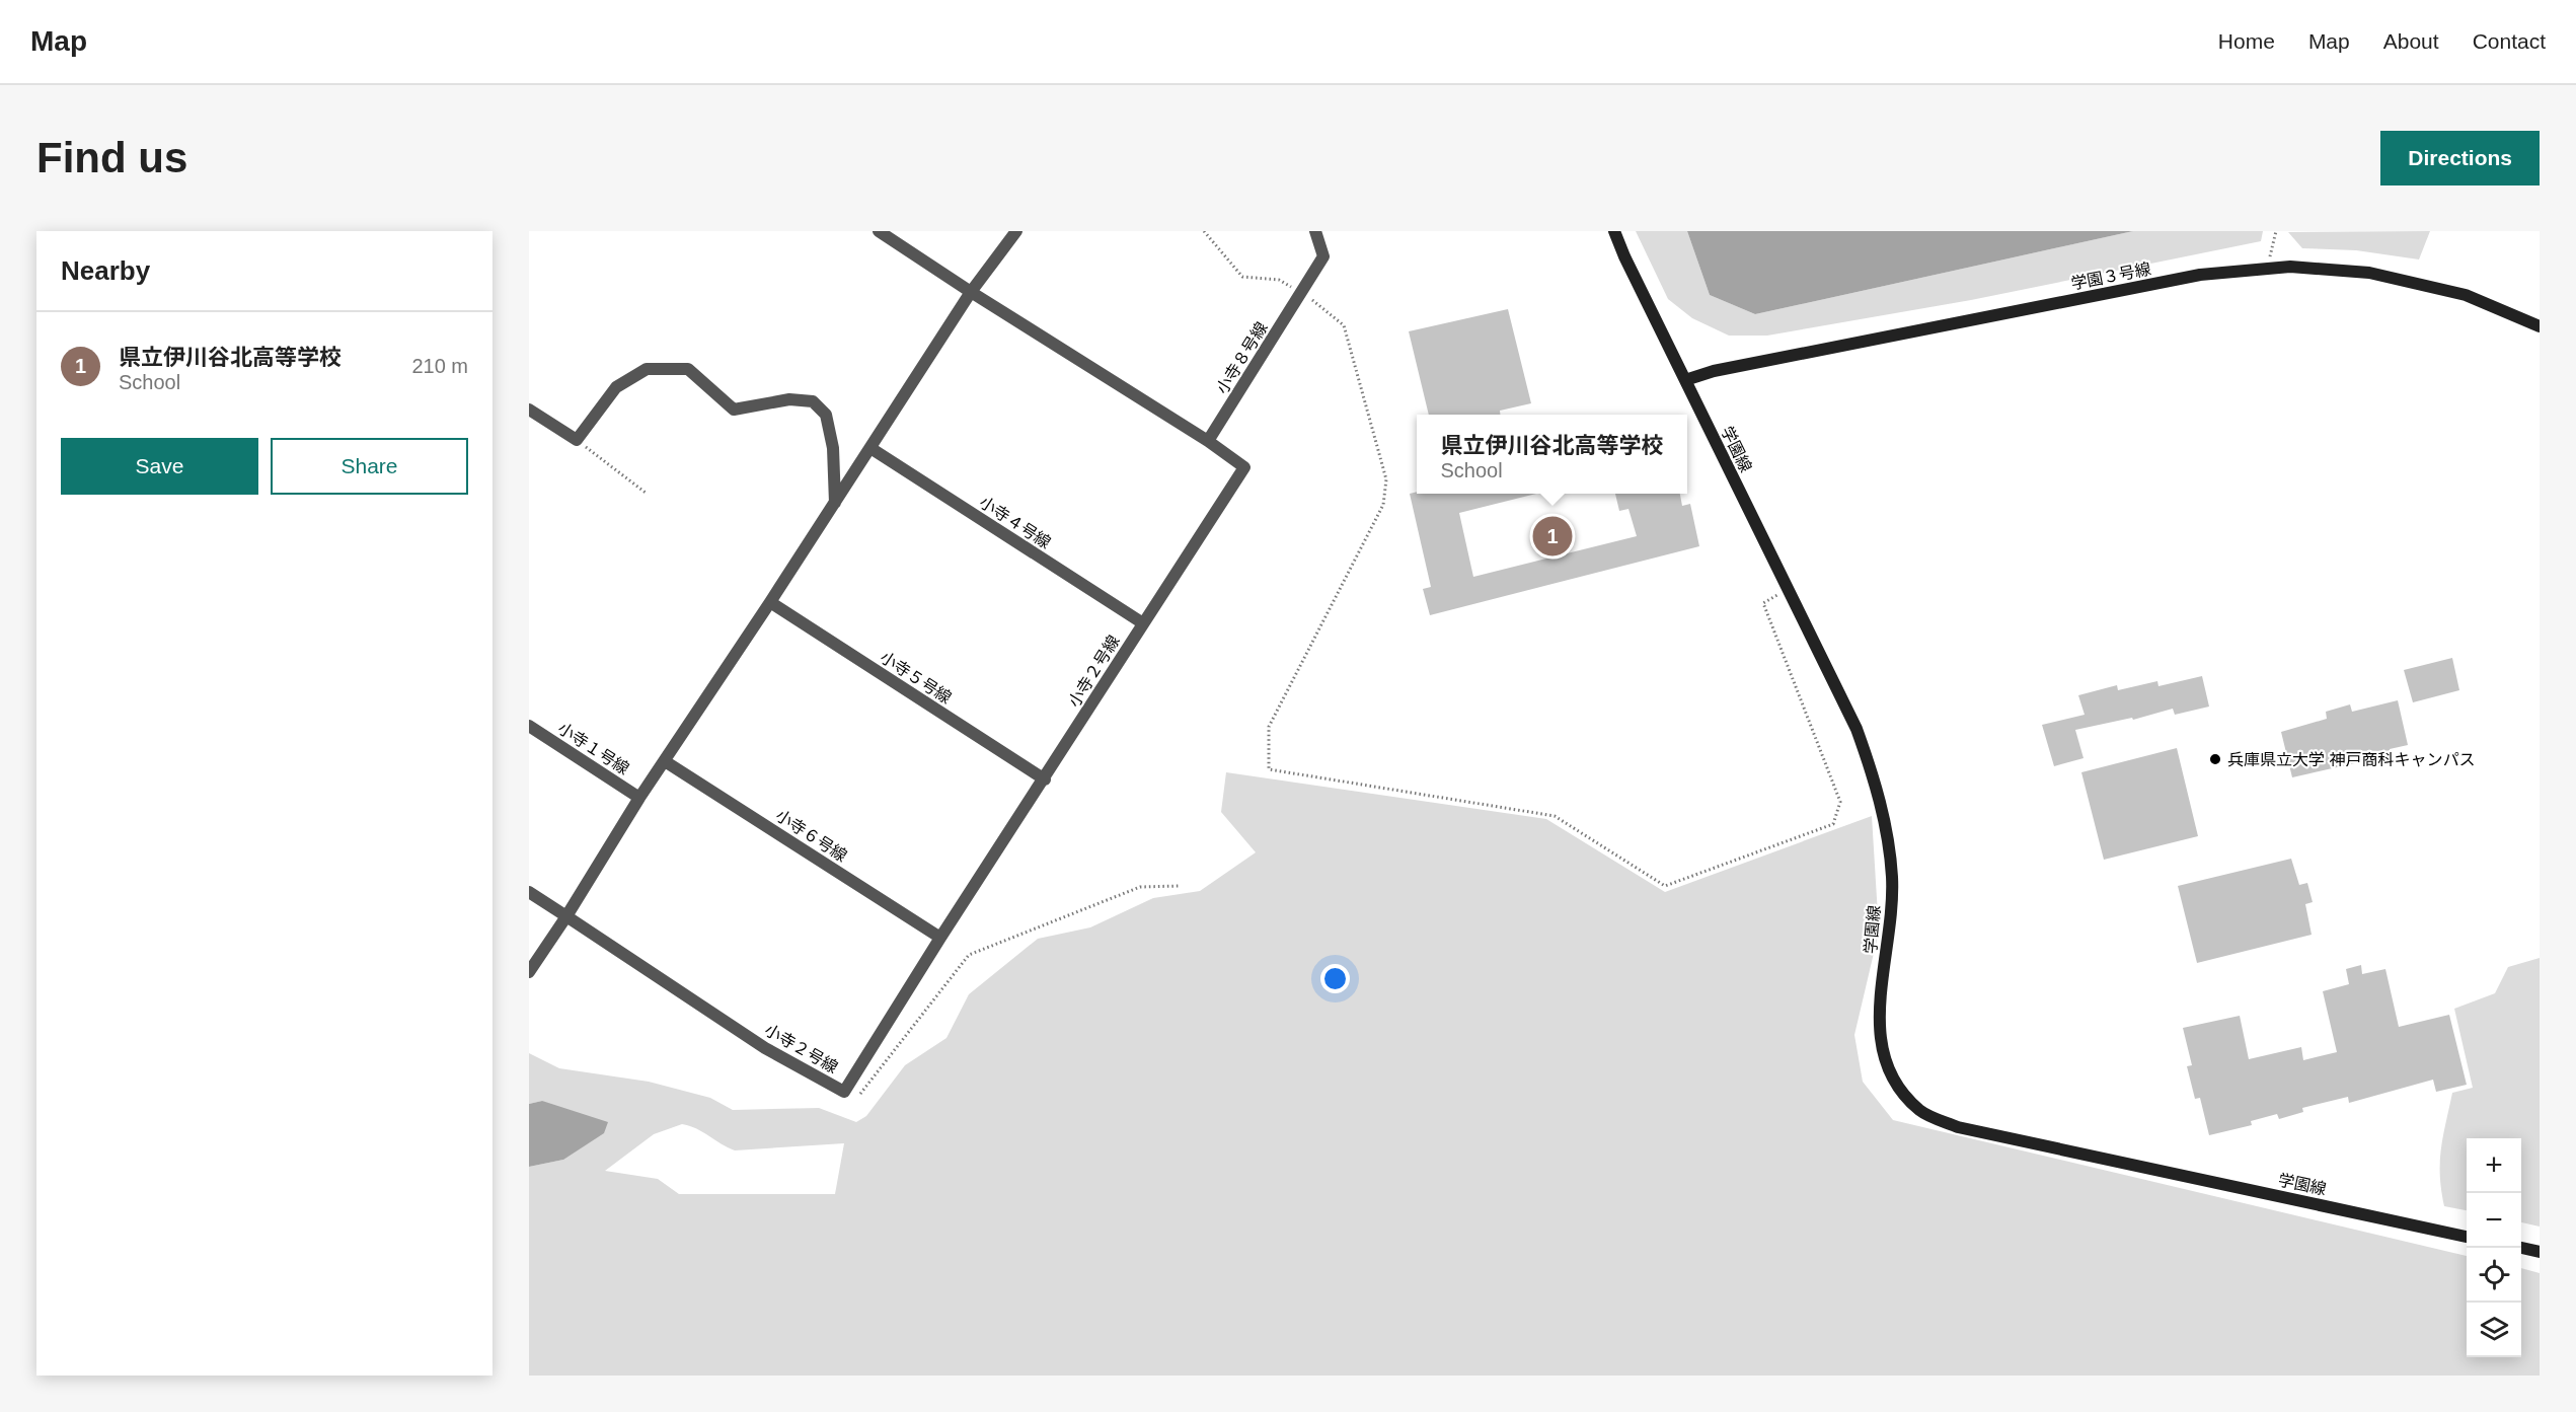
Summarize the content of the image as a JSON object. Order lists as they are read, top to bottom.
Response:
{
  "streets": {
    "street": [
      "学園３号線",
      "小寺８号線",
      "学園線",
      "小寺４号線",
      "小寺２号線",
      "小寺５号線",
      "小寺１号線",
      "小寺６号線"
    ]
  },
  "crossings": [
    ["学園３号線", "学園線"],
    ["小寺８号線", "小寺２号線"],
    ["小寺４号線", "小寺２号線"],
    ["小寺２号線", "小寺５号線"],
    ["小寺２号線", "小寺６号線"]
  ],
  "places": ["兵庫県立大学 神戸商科キャンパス"],
  "page": {
    "header": "Map",
    "nav": [
      "Home",
      "Map",
      "About",
      "Contact"
    ],
    "buttons": [
      "Directions",
      ["Save", "Share"]
    ],
    "title": "Find us",
    "heading": "Nearby",
    "list": [
      {
        "mark": "1",
        "name": "県立伊川谷北高等学校",
        "note": "School",
        "value": "210 m"
      }
    ],
    "popup": ["県立伊川谷北高等学校", "School"],
    "pins": "1",
    "map_buttons": ["+", "−"]
  }
}
